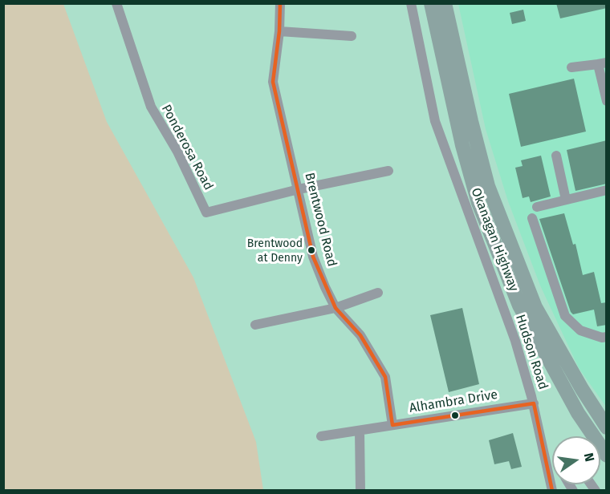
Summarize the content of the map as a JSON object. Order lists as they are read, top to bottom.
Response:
{
  "streets": {
    "highway": ["Okanagan Highway"],
    "street": [
      "Ponderosa Road",
      "Brentwood Road",
      "Hudson Road",
      "Alhambra Drive"
    ]
  },
  "crossings": [
    ["Ponderosa Road", "Brentwood Road"],
    ["Brentwood Road", "Alhambra Drive"],
    ["Hudson Road", "Alhambra Drive"]
  ],
  "places": ["Brentwood at Denny"],
  "north": "right"
}
